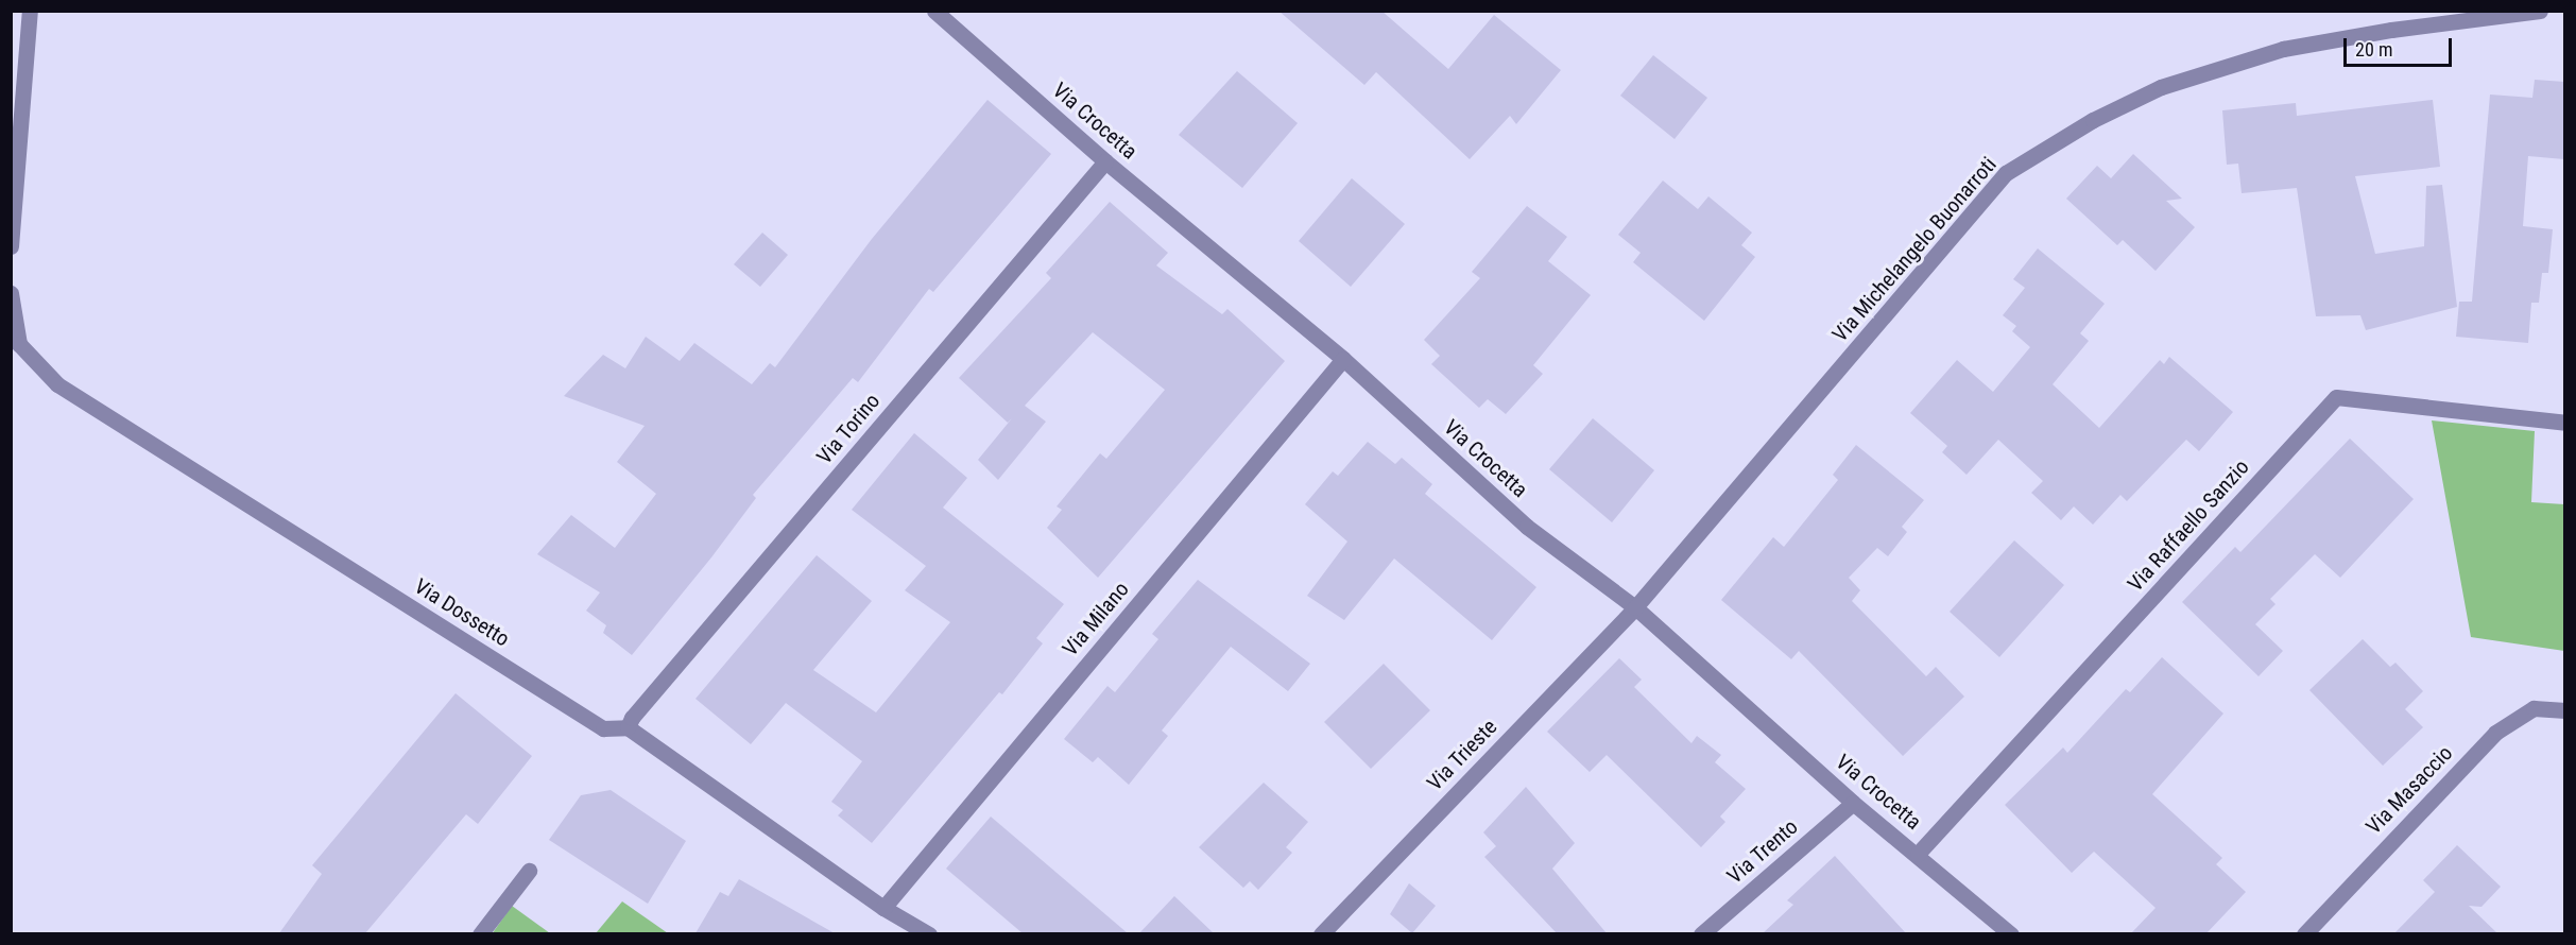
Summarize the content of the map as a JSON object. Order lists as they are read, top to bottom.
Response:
{
  "streets": {
    "street": [
      "Via Crocetta",
      "Via Michelangelo Buonarroti",
      "Via Torino",
      "Via Raffaello Sanzio",
      "Via Dossetto",
      "Via Milano",
      "Via Trieste",
      "Via Masaccio",
      "Via Trento"
    ]
  },
  "crossings": [
    ["Via Crocetta", "Via Michelangelo Buonarroti"],
    ["Via Crocetta", "Via Torino"],
    ["Via Crocetta", "Via Raffaello Sanzio"],
    ["Via Crocetta", "Via Milano"],
    ["Via Crocetta", "Via Trieste"],
    ["Via Crocetta", "Via Trento"],
    ["Via Michelangelo Buonarroti", "Via Trieste"],
    ["Via Torino", "Via Dossetto"],
    ["Via Dossetto", "Via Milano"]
  ],
  "scale_bar": "20 m"
}
